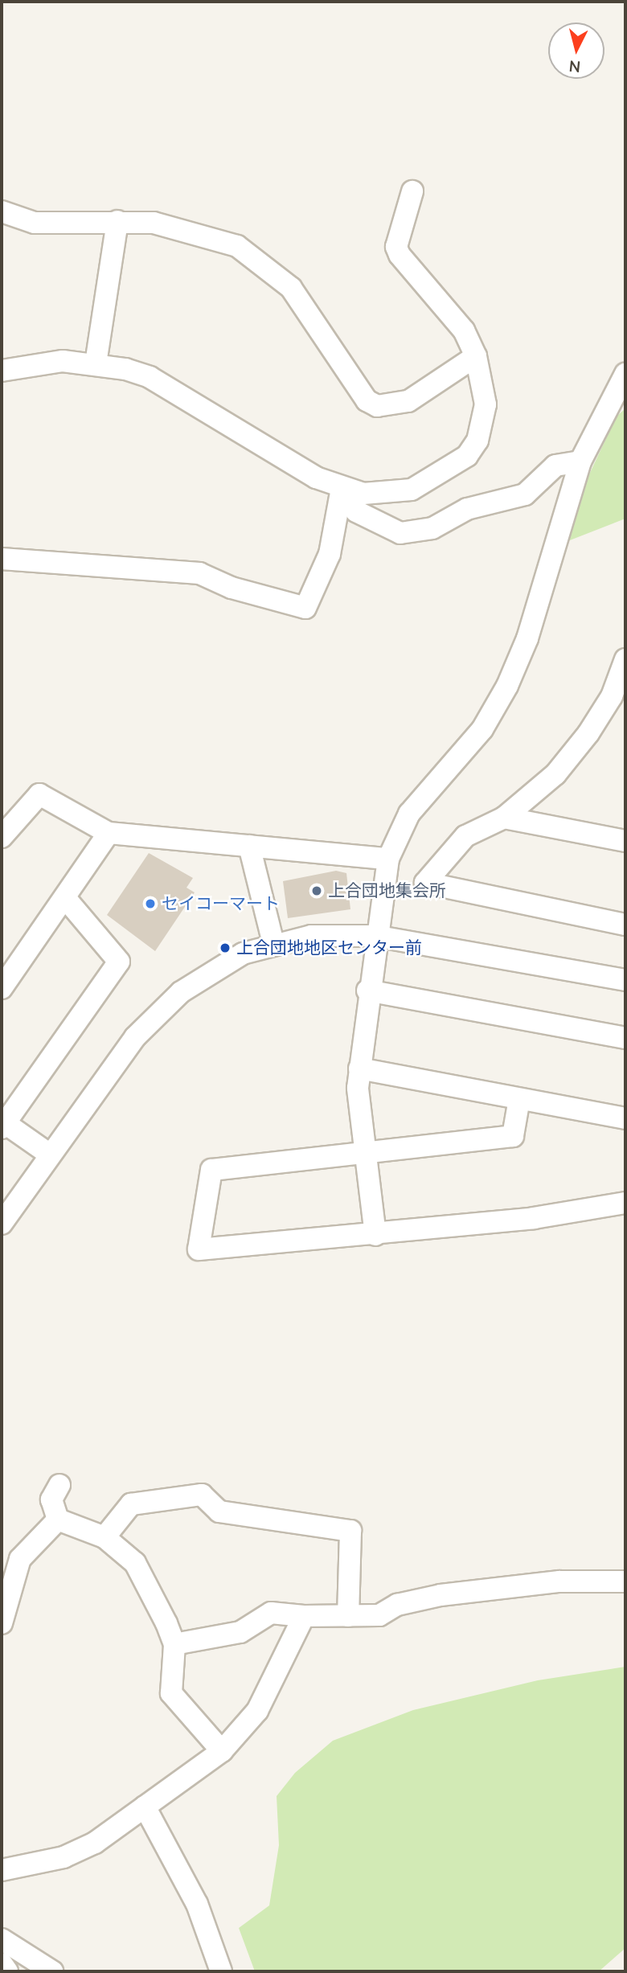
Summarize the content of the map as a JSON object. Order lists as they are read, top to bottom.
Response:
{
  "places": ["上合団地集会所", "セイコーマート", "上合団地地区センター前"],
  "north": "bottom"
}
